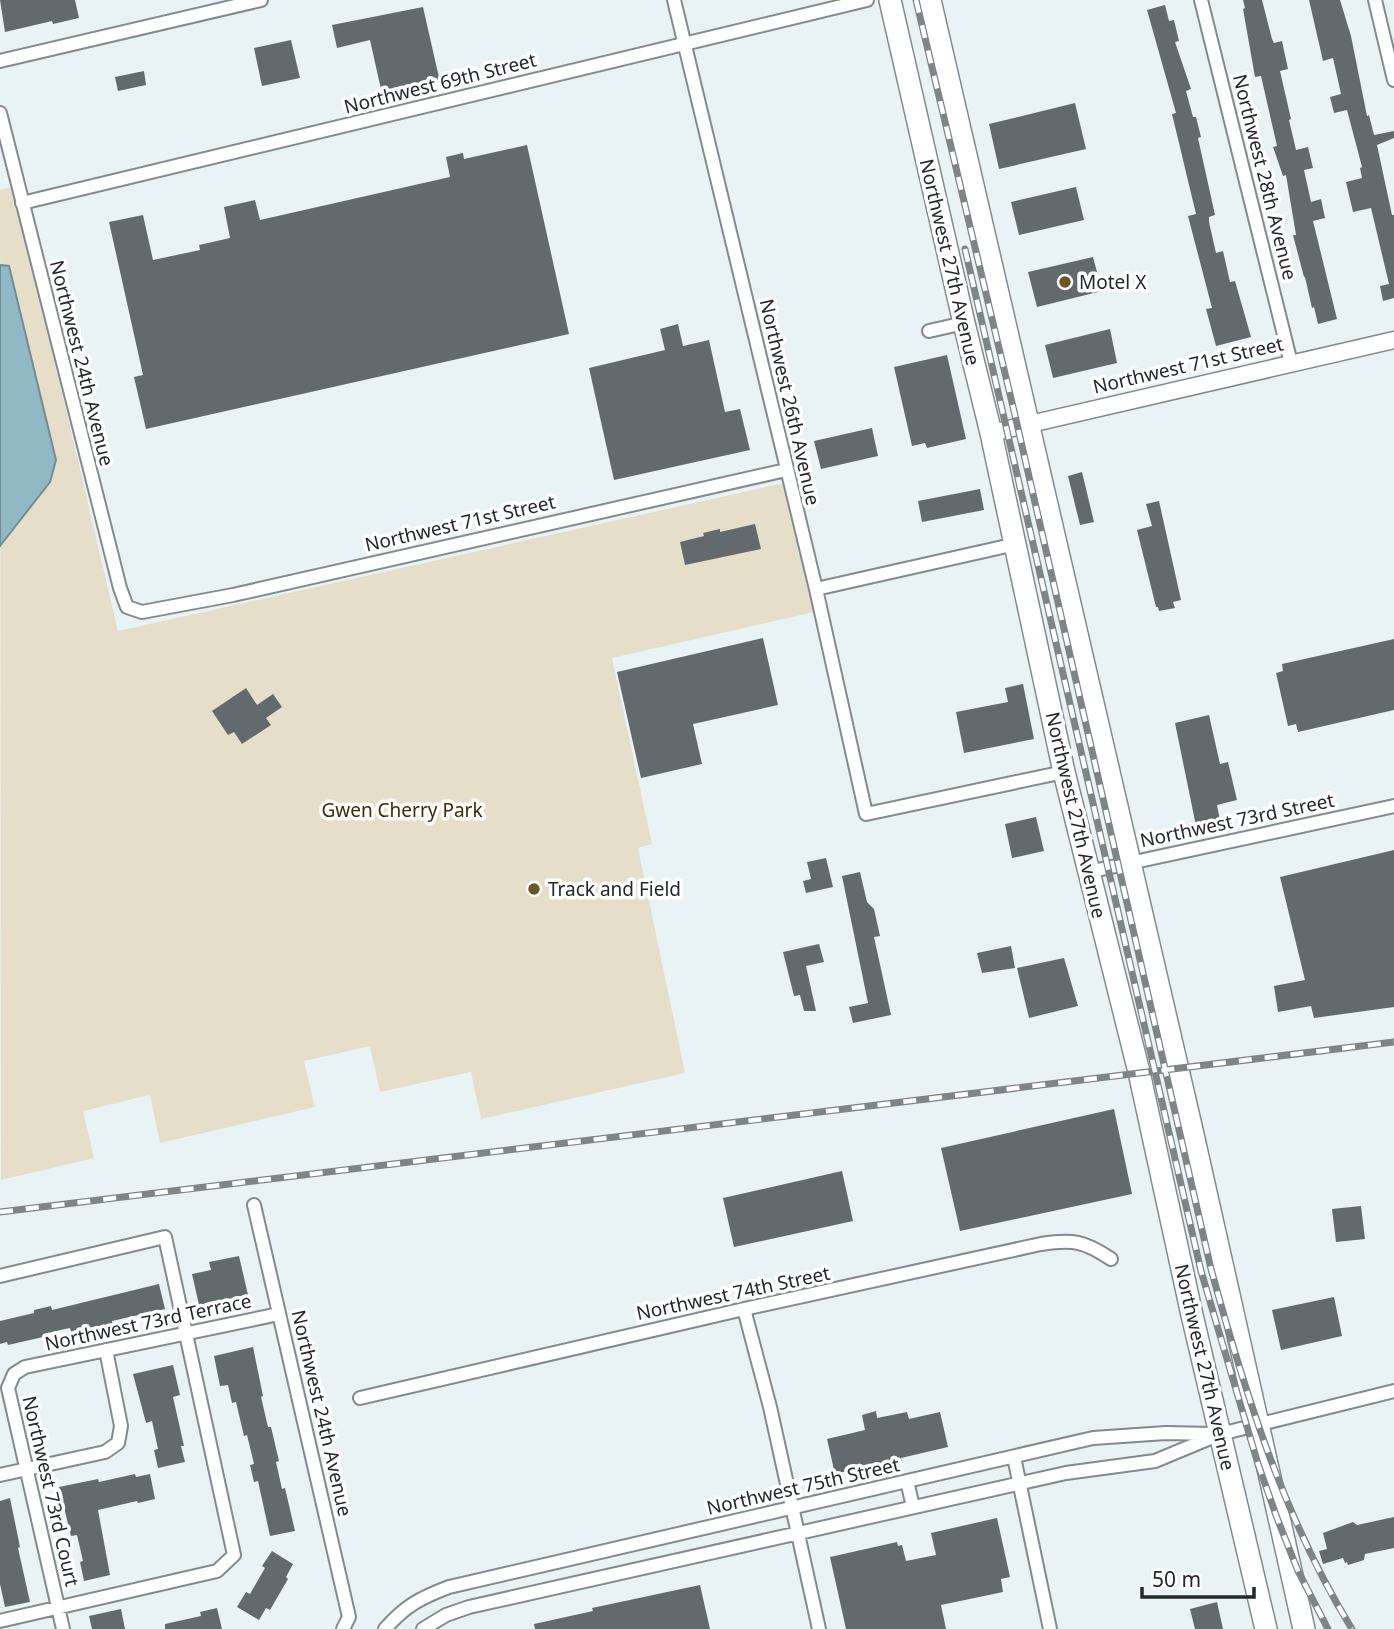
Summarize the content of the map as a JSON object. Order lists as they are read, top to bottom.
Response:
{
  "streets": {
    "main road": ["Northwest 27th Avenue"],
    "street": [
      "Northwest 69th Street",
      "Northwest 28th Avenue",
      "Northwest 24th Avenue",
      "Northwest 71st Street",
      "Northwest 26th Avenue",
      "Northwest 73rd Street",
      "Northwest 74th Street",
      "Northwest 73rd Terrace",
      "Northwest 75th Street",
      "Northwest 73rd Court"
    ]
  },
  "crossings": [
    ["Northwest 69th Street", "Northwest 24th Avenue"],
    ["Northwest 69th Street", "Northwest 26th Avenue"],
    ["Northwest 28th Avenue", "Northwest 71st Street"],
    ["Northwest 27th Avenue", "Northwest 71st Street"],
    ["Northwest 27th Avenue", "Northwest 26th Avenue"],
    ["Northwest 27th Avenue", "Northwest 73rd Street"],
    ["Northwest 27th Avenue", "Northwest 75th Street"],
    ["Northwest 24th Avenue", "Northwest 71st Street"],
    ["Northwest 24th Avenue", "Northwest 73rd Terrace"],
    ["Northwest 71st Street", "Northwest 26th Avenue"],
    ["Northwest 73rd Terrace", "Northwest 73rd Court"]
  ],
  "parks": ["Gwen Cherry Park"],
  "places": ["Motel X", "Track and Field"],
  "scale_bar": "50 m"
}
